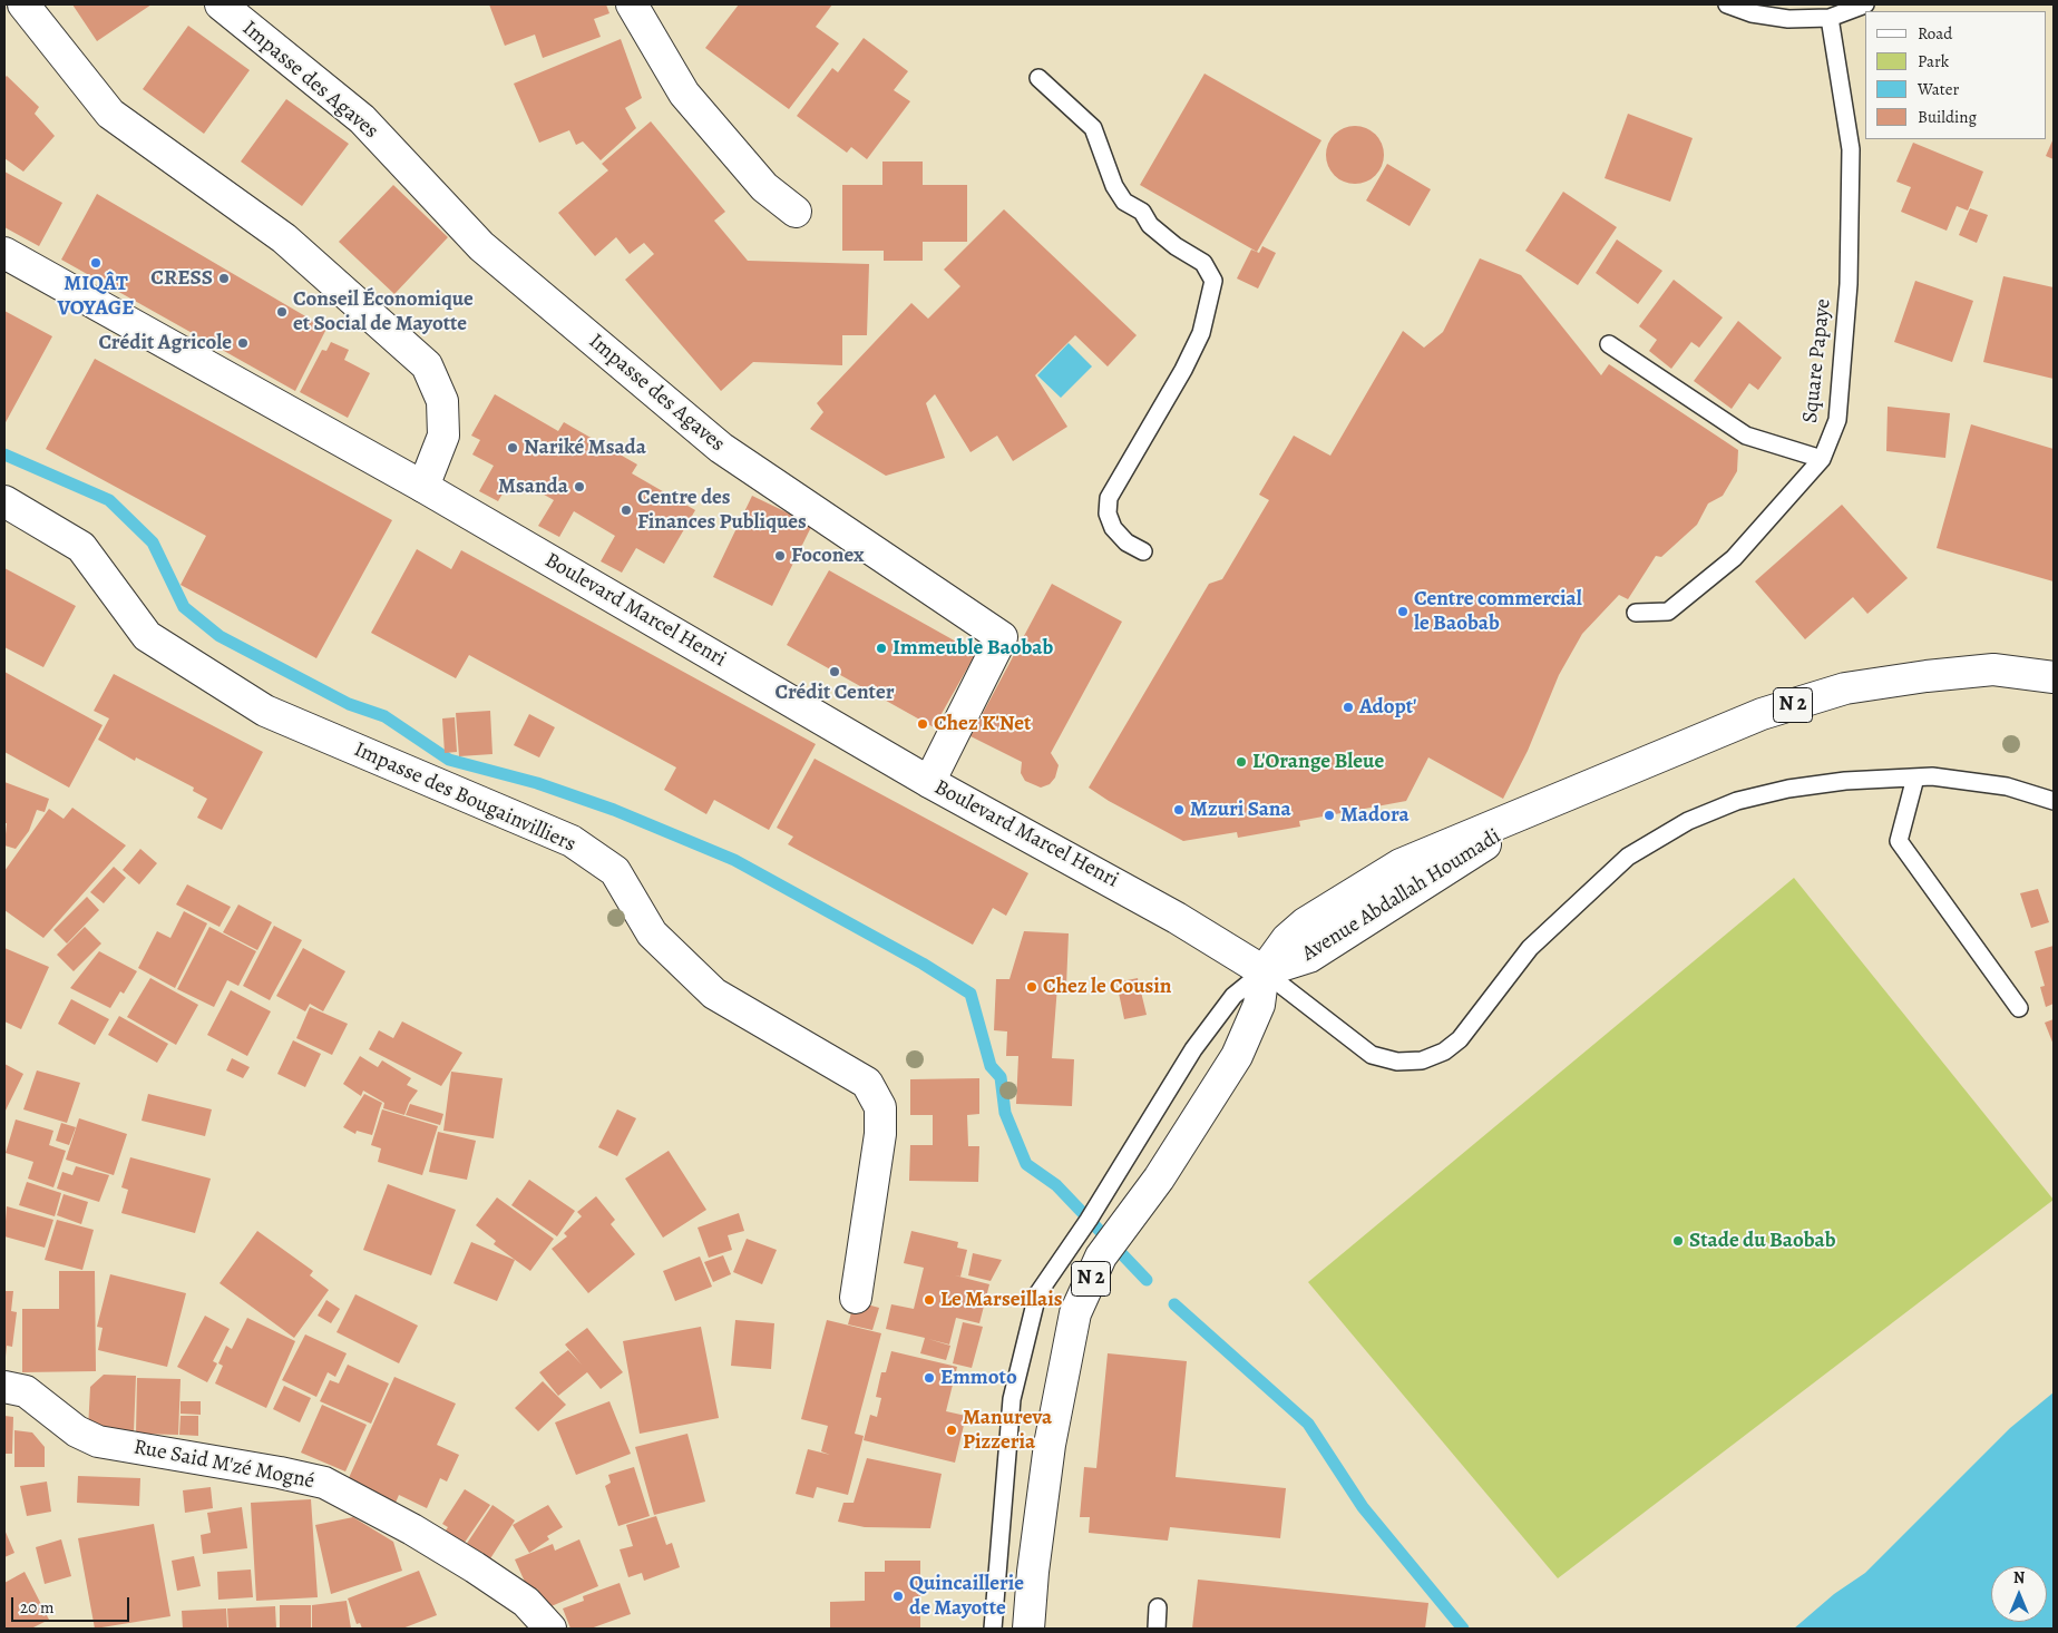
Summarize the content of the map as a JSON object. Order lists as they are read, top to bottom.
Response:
{
  "streets": {
    "street": [
      "Impasse des Agaves",
      "Boulevard Marcel Henri",
      "N 2",
      "Impasse des Bougainvilliers",
      "Rue Said M'zé Mogné"
    ],
    "lane": ["Square Papaye"]
  },
  "crossings": [
    ["Impasse des Agaves", "Boulevard Marcel Henri"],
    ["Boulevard Marcel Henri", "N 2"]
  ],
  "places": [
    "MIQÂT VOYAGE",
    "CRESS",
    "Conseil Économique et Social de Mayotte",
    "Crédit Agricole",
    "Nariké Msada",
    "Msanda",
    "Centre des Finances Publiques",
    "Foconex",
    "Centre commercial le Baobab",
    "Immeuble Baobab",
    "Crédit Center",
    "Adopt'",
    "Chez K'Net",
    "L'Orange Bleue",
    "Mzuri Sana",
    "Madora",
    "Chez le Cousin",
    "Stade du Baobab",
    "Le Marseillais",
    "Emmoto",
    "Manureva Pizzeria",
    "Quincaillerie de Mayotte"
  ],
  "legend": [
    "Road",
    "Park",
    "Water",
    "Building"
  ],
  "scale_bar": "20 m",
  "north": "top"
}
